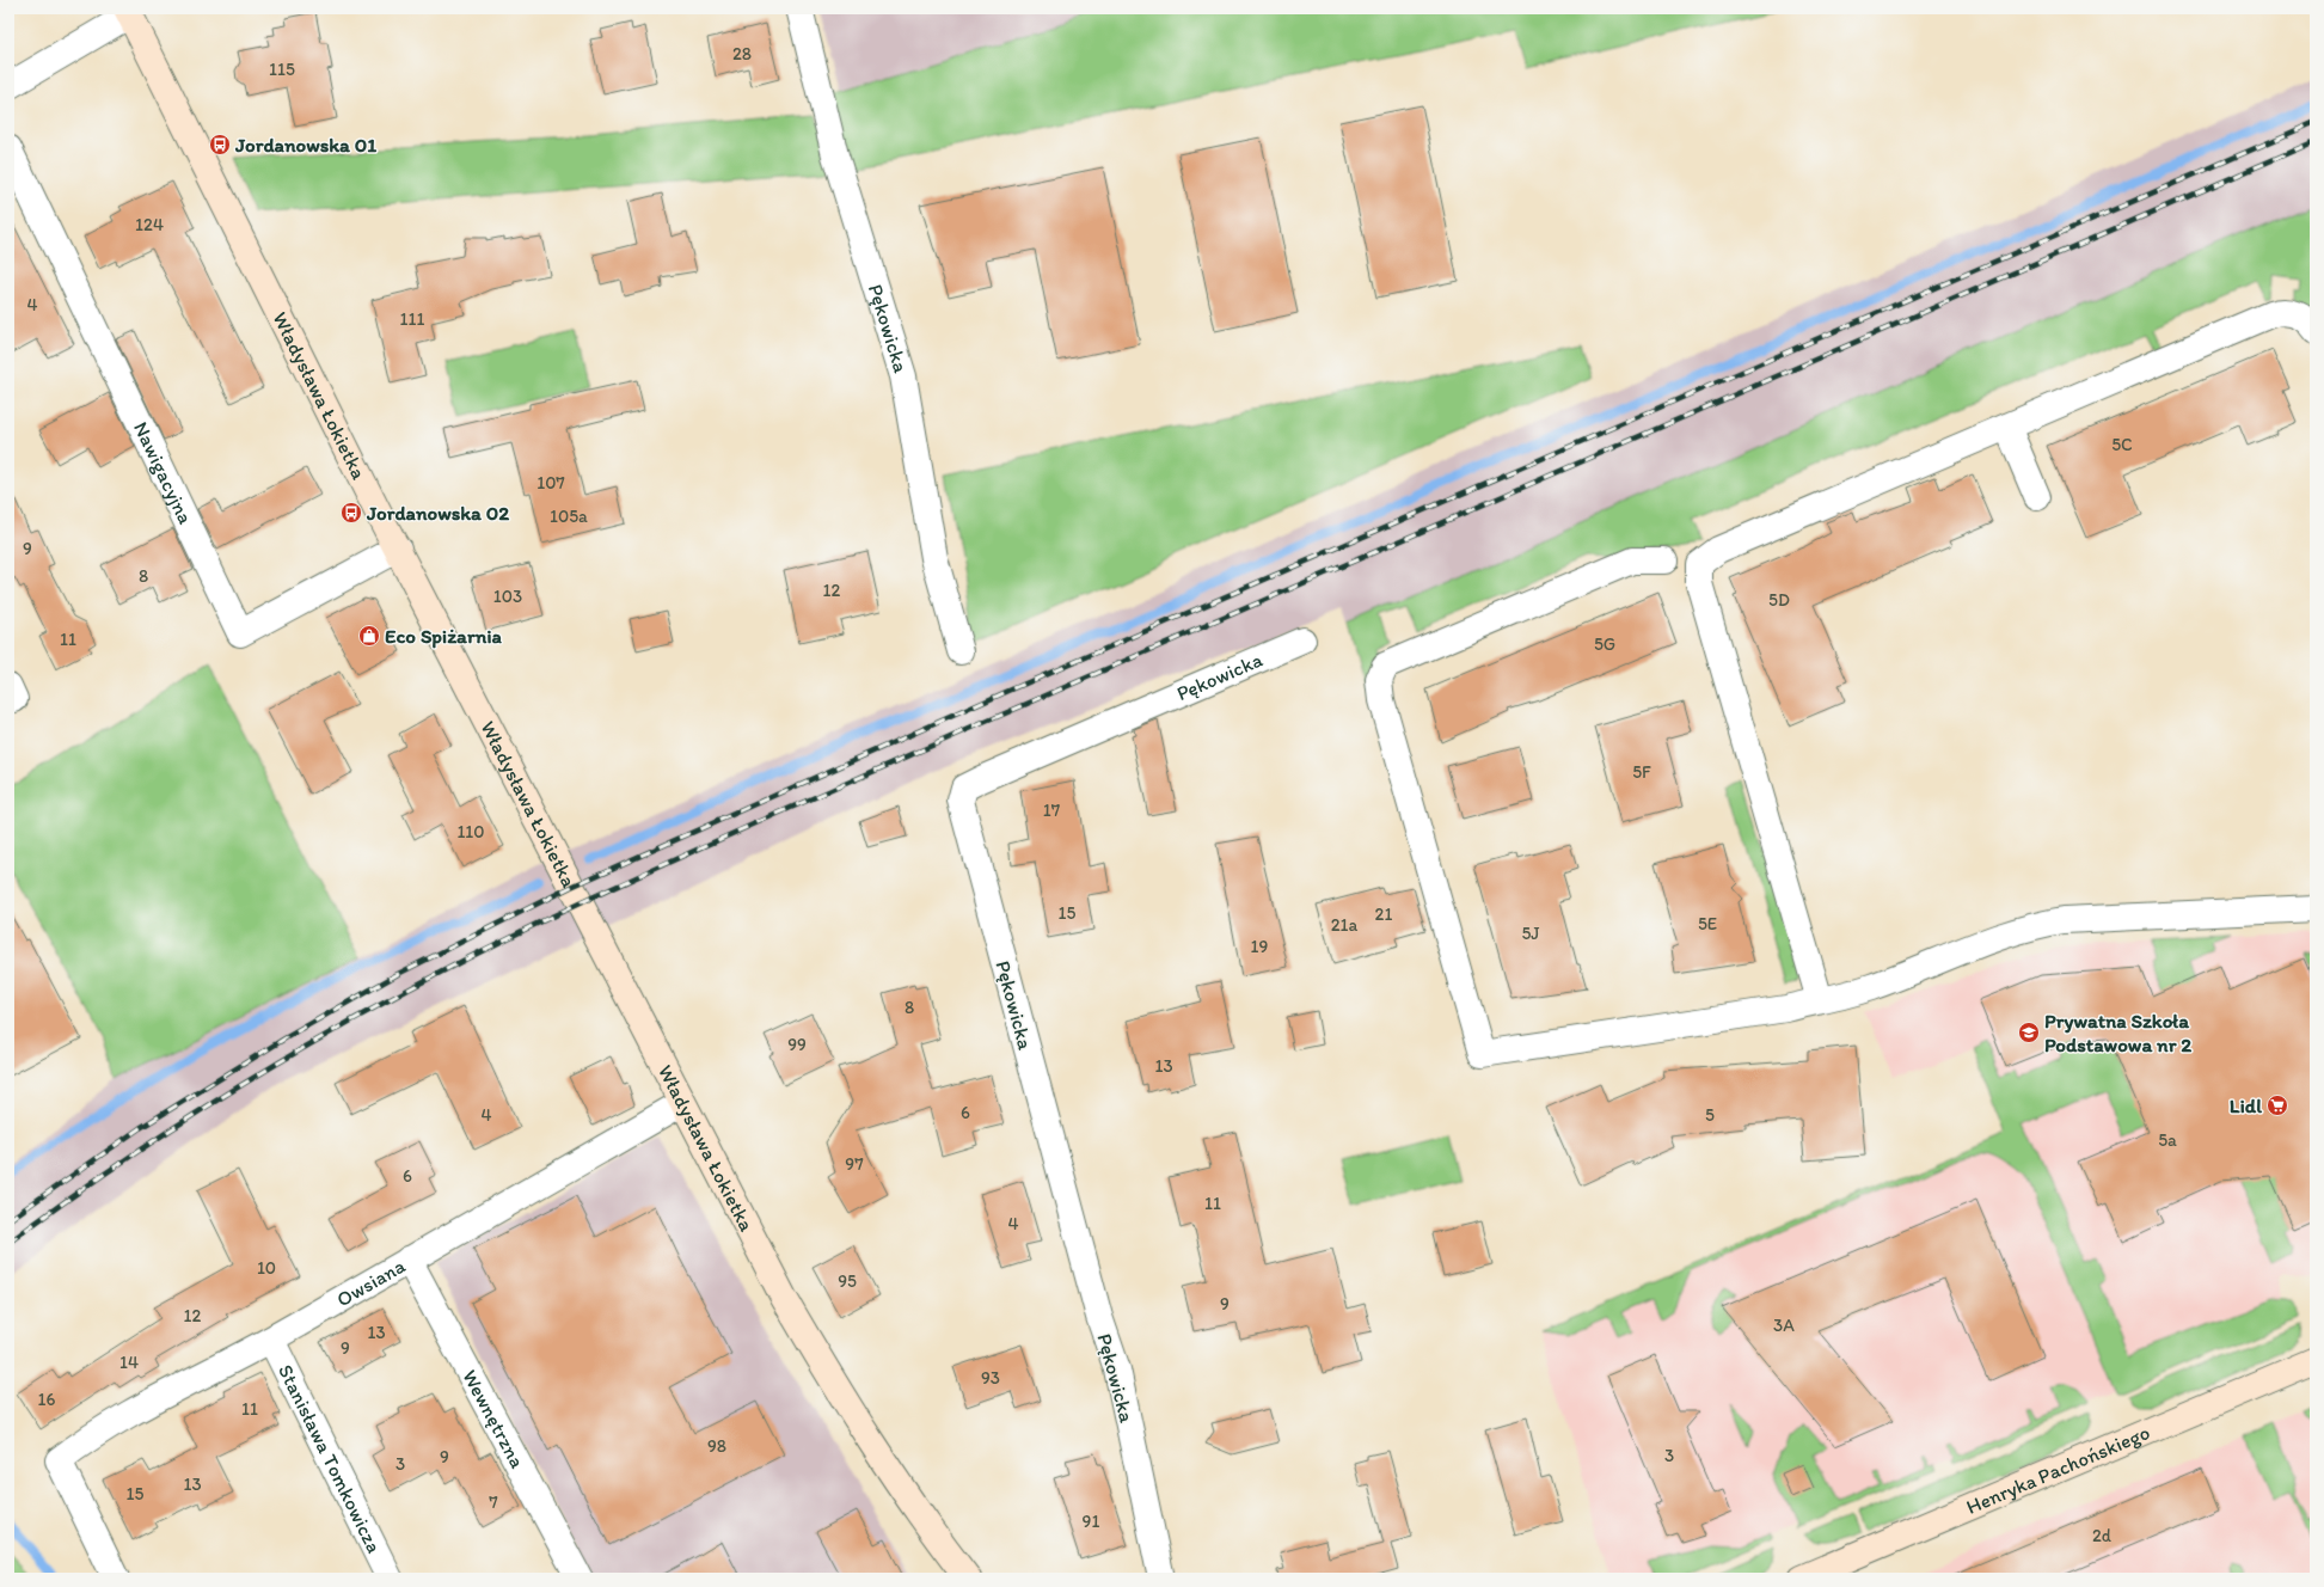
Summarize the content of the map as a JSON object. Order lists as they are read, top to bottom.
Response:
{
  "streets": {
    "street": [
      "Pękowicka",
      "Władysława Łokietka",
      "Nawigacyjna",
      "Owsiana",
      "Wewnętrzna",
      "Stanisława Tomkowicza",
      "Henryka Pachońskiego"
    ]
  },
  "crossings": [
    ["Władysława Łokietka", "Nawigacyjna"],
    ["Władysława Łokietka", "Owsiana"],
    ["Owsiana", "Wewnętrzna"],
    ["Owsiana", "Stanisława Tomkowicza"]
  ],
  "places": {
    "bus stop": ["Jordanowska 01", "Jordanowska 02"],
    "shop": ["Eco Spiżarnia"],
    "school or university": ["Prywatna Szkoła Podstawowa nr 2"],
    "supermarket": ["Lidl"]
  },
  "house_numbers": [
    "28",
    "115",
    "124",
    "4",
    "111",
    "5C",
    "107",
    "105a",
    "9",
    "8",
    "12",
    "103",
    "5D",
    "11",
    "5G",
    "5F",
    "17",
    "110",
    "15",
    "21",
    "5E",
    "21a",
    "5J",
    "19",
    "8",
    "99",
    "13",
    "6",
    "4",
    "5",
    "5a",
    "97",
    "6",
    "11",
    "4",
    "10",
    "95",
    "9",
    "12",
    "3A",
    "13",
    "9",
    "14",
    "93",
    "16",
    "11",
    "98",
    "3",
    "9",
    "3",
    "13",
    "15",
    "7",
    "91",
    "2d"
  ]
}
